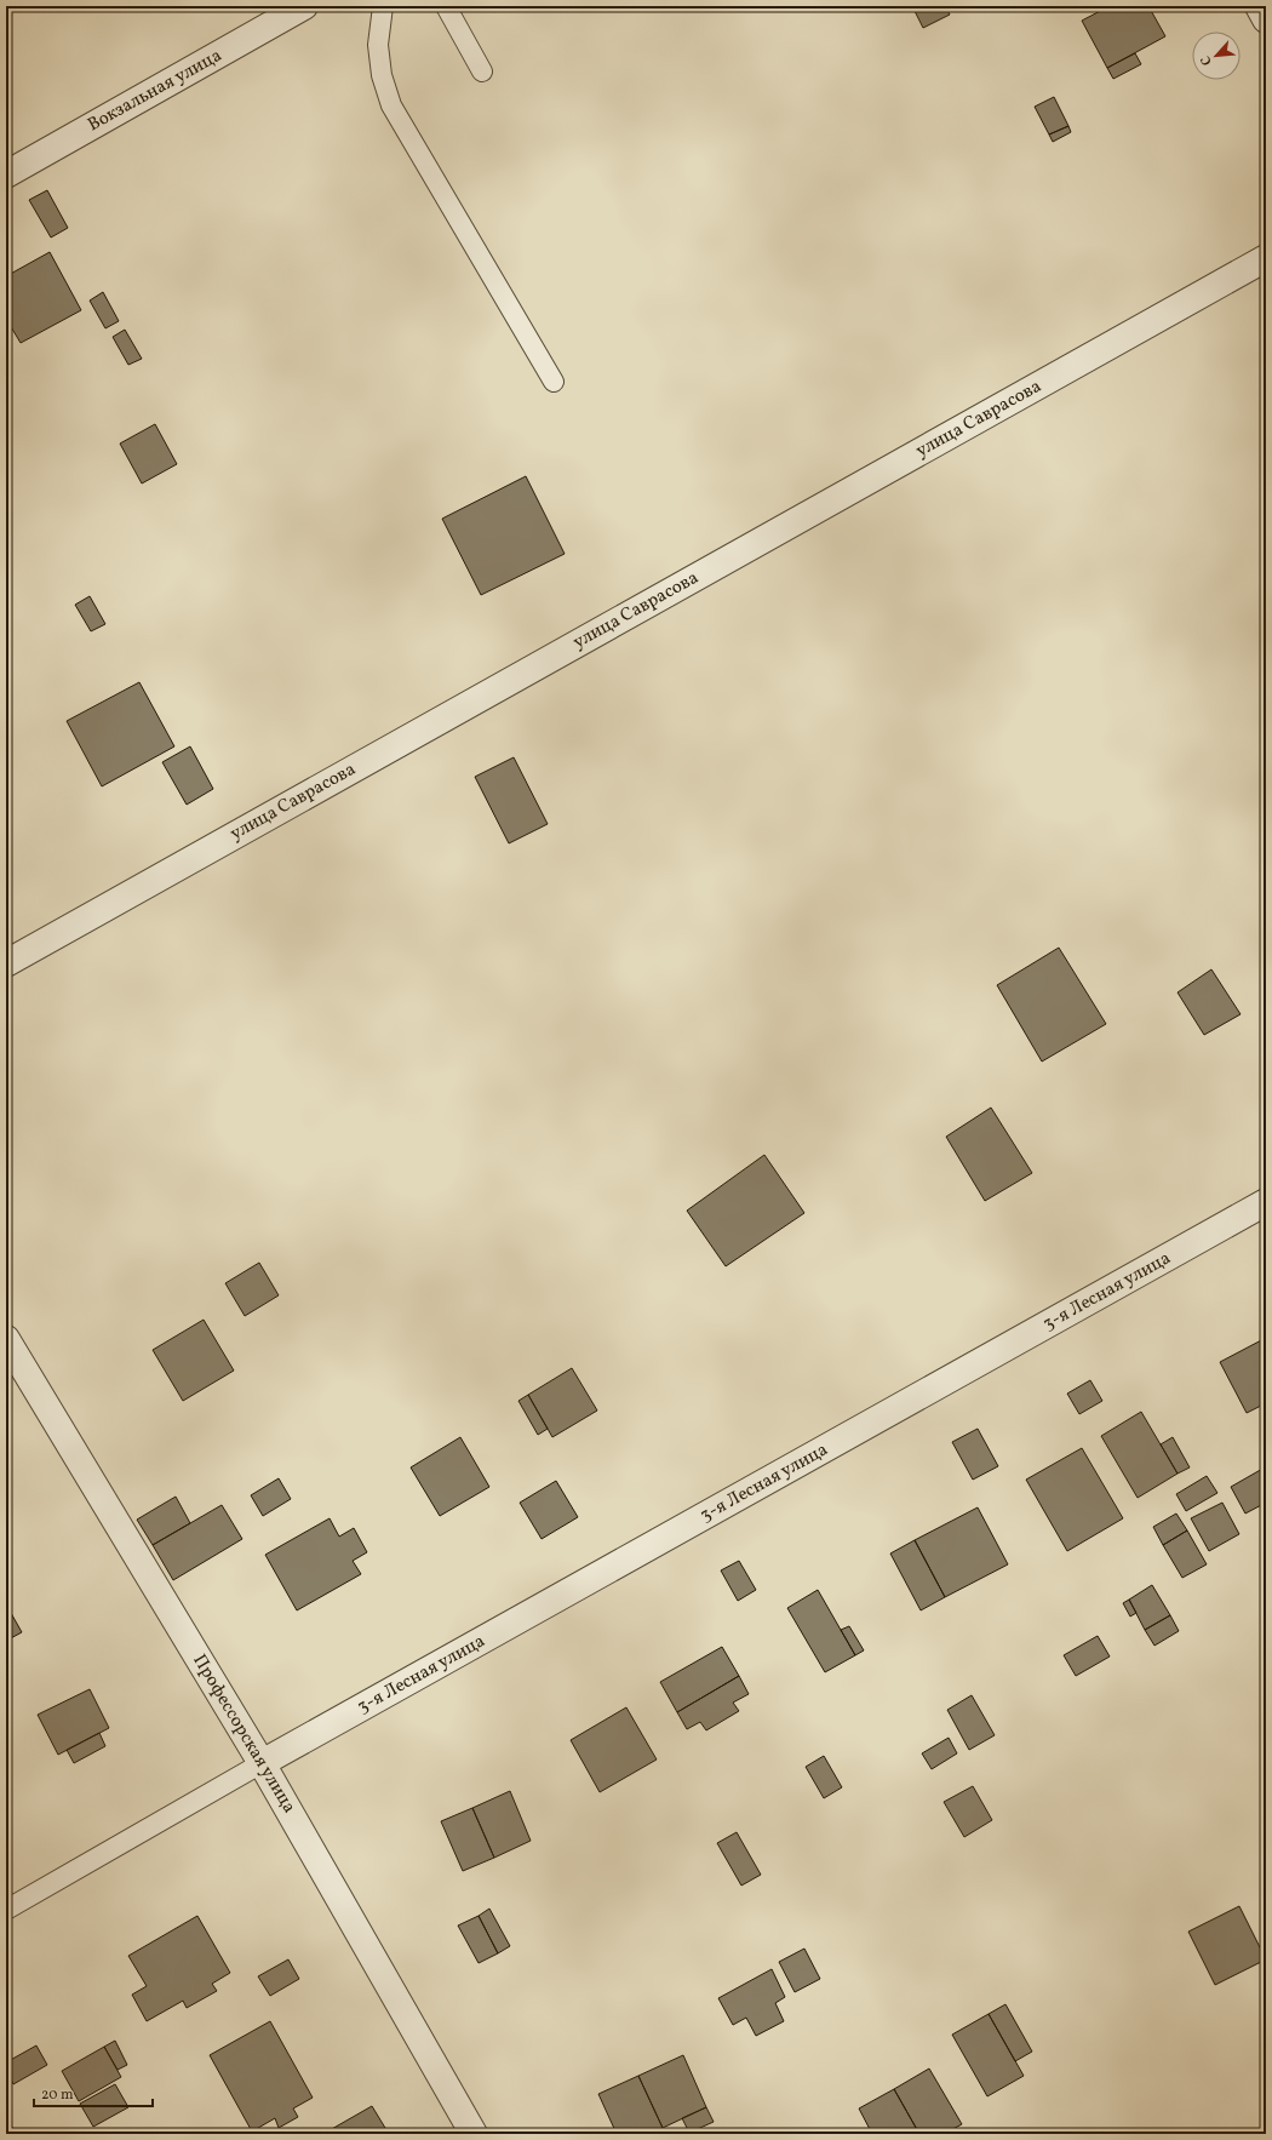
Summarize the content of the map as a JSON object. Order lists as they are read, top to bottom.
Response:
{
  "streets": {
    "street": [
      "Вокзальная улица",
      "улица Саврасова",
      "3-я Лесная улица",
      "Профессорская улица"
    ]
  },
  "crossings": [
    ["3-я Лесная улица", "Профессорская улица"]
  ],
  "scale_bar": "20 m",
  "north": "bottom left"
}
